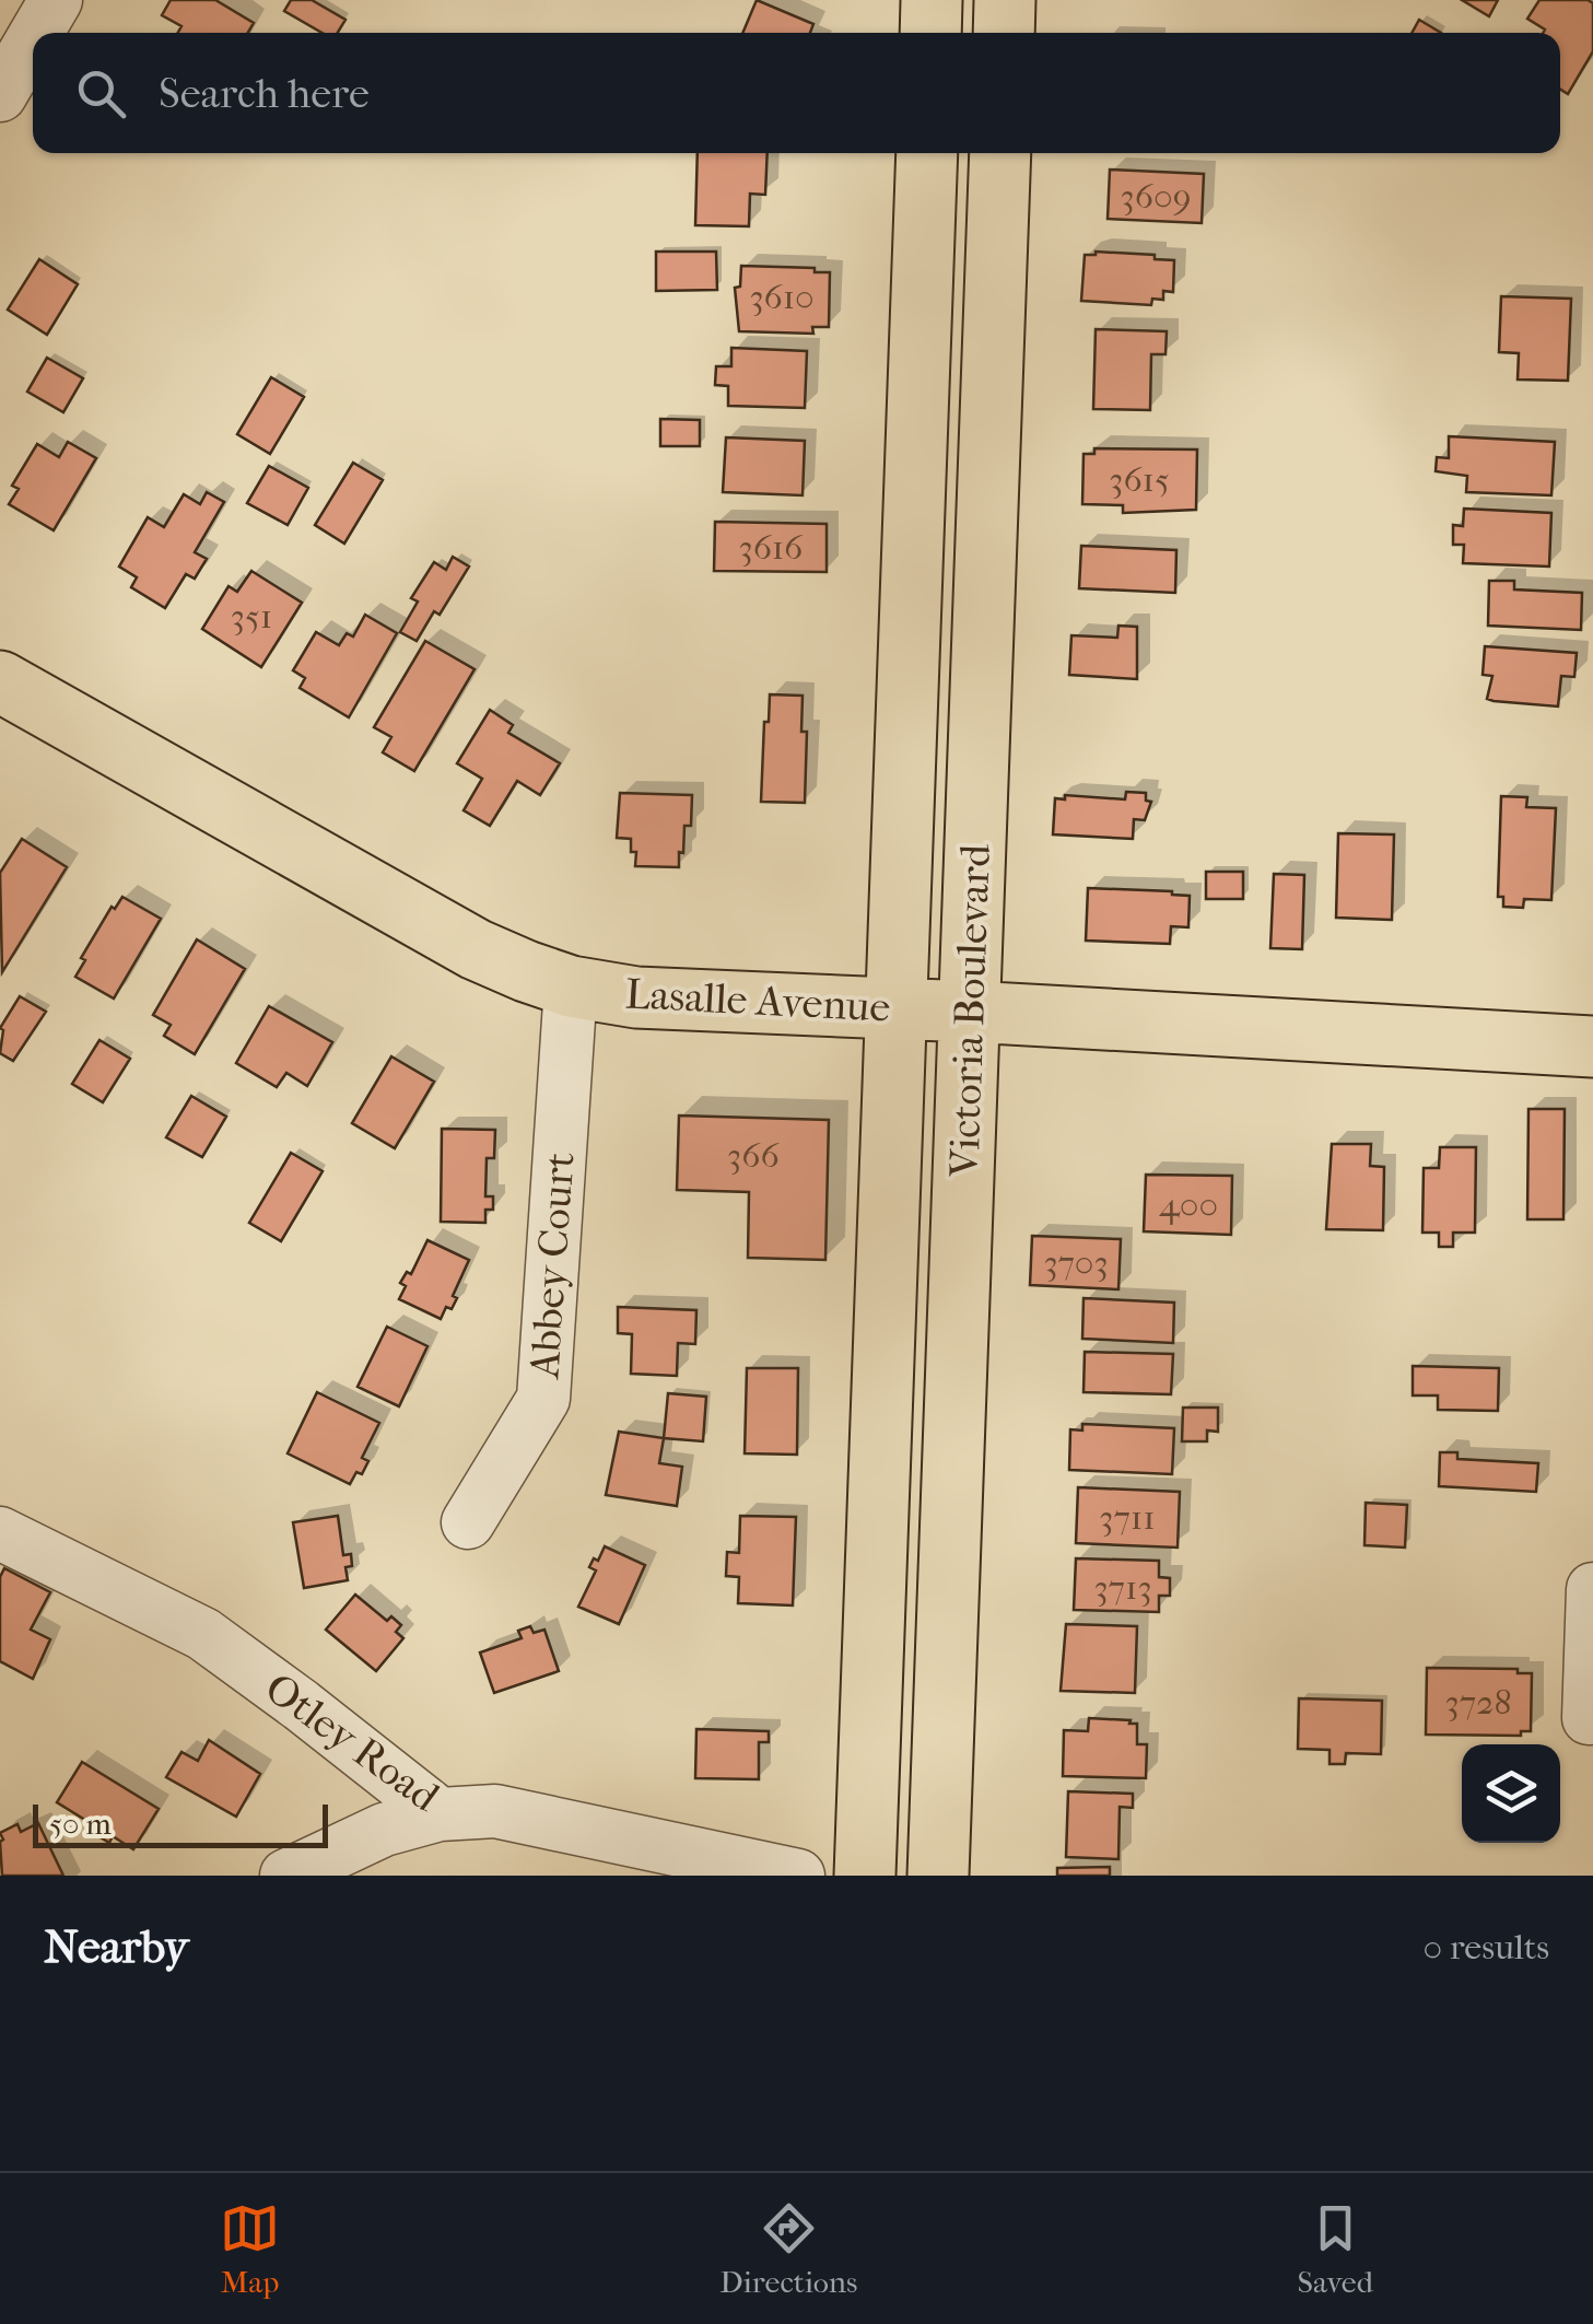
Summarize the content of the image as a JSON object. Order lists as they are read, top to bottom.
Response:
{
  "streets": {
    "main road": ["Lasalle Avenue", "Victoria Boulevard"],
    "street": ["Abbey Court", "Otley Road"]
  },
  "crossings": [
    ["Lasalle Avenue", "Victoria Boulevard"],
    ["Lasalle Avenue", "Abbey Court"]
  ],
  "house_numbers": [
    "3609",
    "3610",
    "3615",
    "3616",
    "351",
    "366",
    "400",
    "3703",
    "3711",
    "3713",
    "3728"
  ],
  "scale_bar": "50 m",
  "page": {
    "search": "Search here",
    "scale": "50 m",
    "heading": ["Nearby", "0 results"],
    "nav": ["Map", "Directions", "Saved"]
  }
}
